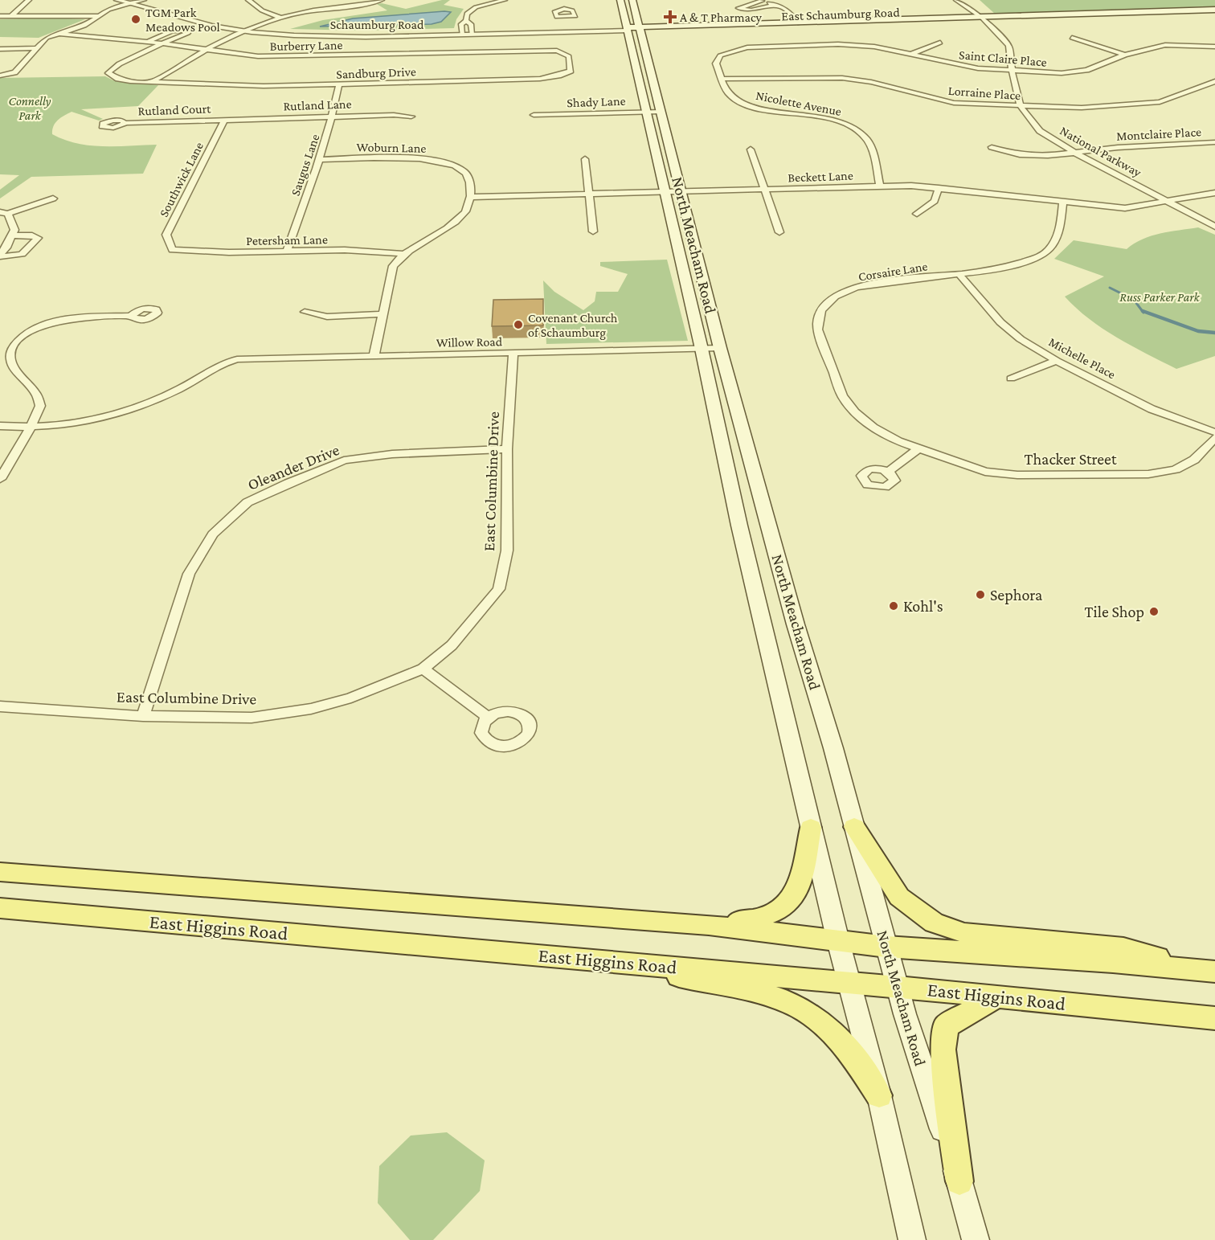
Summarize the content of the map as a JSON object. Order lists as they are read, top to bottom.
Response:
{
  "streets": {
    "main road": [
      "East Schaumburg Road",
      "Schaumburg Road",
      "North Meacham Road",
      "East Higgins Road"
    ],
    "street": [
      "Burberry Lane",
      "Saint Claire Place",
      "Sandburg Drive",
      "Lorraine Place",
      "Shady Lane",
      "Nicolette Avenue",
      "Rutland Lane",
      "Rutland Court",
      "Montclaire Place",
      "Woburn Lane",
      "National Parkway",
      "Saugus Lane",
      "Beckett Lane",
      "Southwick Lane",
      "Petersham Lane",
      "Corsaire Lane",
      "Willow Road",
      "Michelle Place",
      "Thacker Street",
      "Oleander Drive",
      "East Columbine Drive"
    ]
  },
  "crossings": [
    ["East Schaumburg Road", "Schaumburg Road"],
    ["East Schaumburg Road", "National Parkway"],
    ["East Schaumburg Road", "North Meacham Road"],
    ["Schaumburg Road", "North Meacham Road"],
    ["Burberry Lane", "Sandburg Drive"],
    ["Saint Claire Place", "Nicolette Avenue"],
    ["Saint Claire Place", "National Parkway"],
    ["Sandburg Drive", "Saugus Lane"],
    ["Lorraine Place", "Nicolette Avenue"],
    ["Lorraine Place", "National Parkway"],
    ["Shady Lane", "North Meacham Road"],
    ["Nicolette Avenue", "Beckett Lane"],
    ["Rutland Lane", "Rutland Court"],
    ["Rutland Lane", "Saugus Lane"],
    ["Rutland Lane", "Southwick Lane"],
    ["Rutland Court", "Southwick Lane"],
    ["Montclaire Place", "National Parkway"],
    ["Woburn Lane", "Saugus Lane"],
    ["Woburn Lane", "Beckett Lane"],
    ["National Parkway", "Beckett Lane"],
    ["Saugus Lane", "Petersham Lane"],
    ["Beckett Lane", "North Meacham Road"],
    ["Beckett Lane", "Corsaire Lane"],
    ["Southwick Lane", "Petersham Lane"],
    ["North Meacham Road", "Willow Road"],
    ["North Meacham Road", "East Higgins Road"],
    ["Corsaire Lane", "Michelle Place"],
    ["Corsaire Lane", "Thacker Street"],
    ["Willow Road", "East Columbine Drive"],
    ["Oleander Drive", "East Columbine Drive"]
  ],
  "parks": ["Connelly Park", "Russ Parker Park"],
  "places": {
    "health": ["A & T Pharmacy"],
    "other": [
      "TGM Park Meadows Pool",
      "Covenant Church of Schaumburg",
      "Sephora",
      "Kohl's",
      "Tile Shop"
    ]
  }
}
